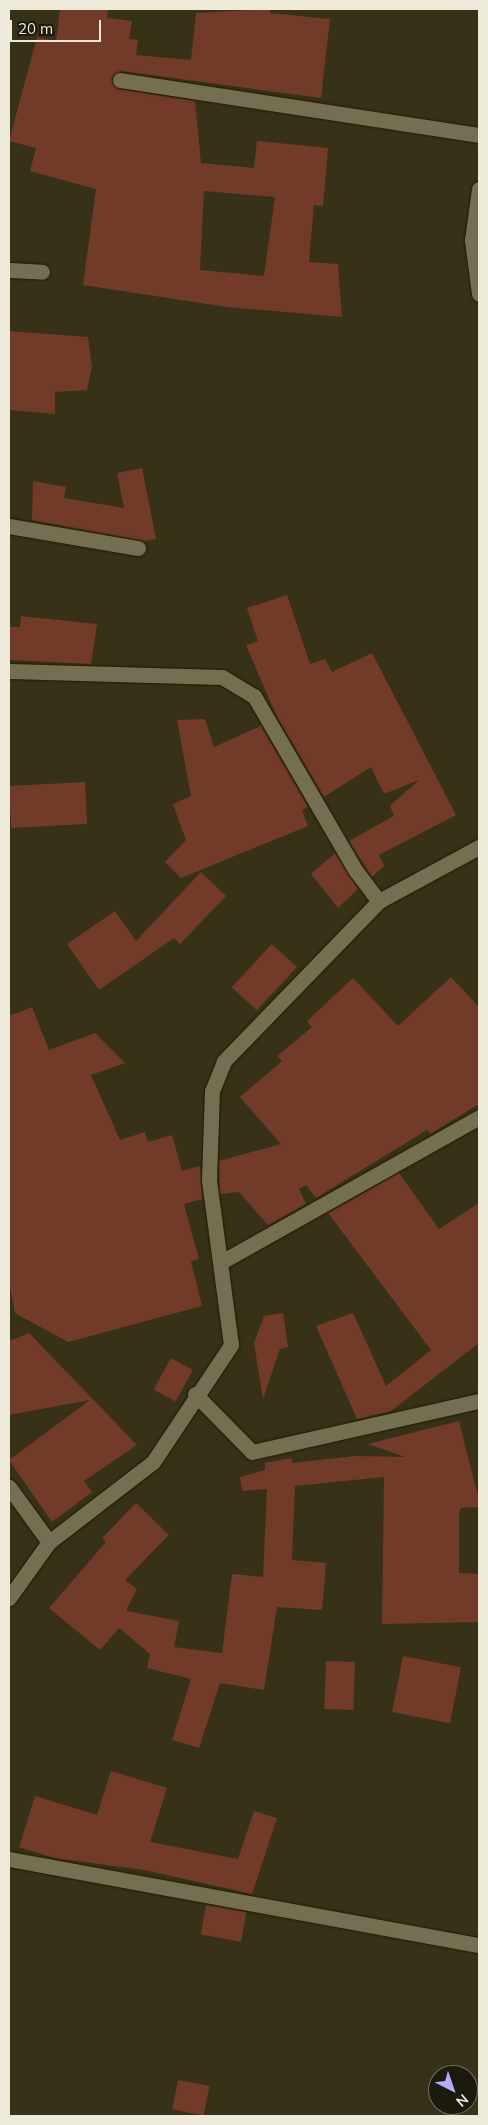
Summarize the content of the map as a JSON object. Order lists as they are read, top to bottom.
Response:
{
  "scale_bar": "20 m",
  "north": "bottom right"
}
